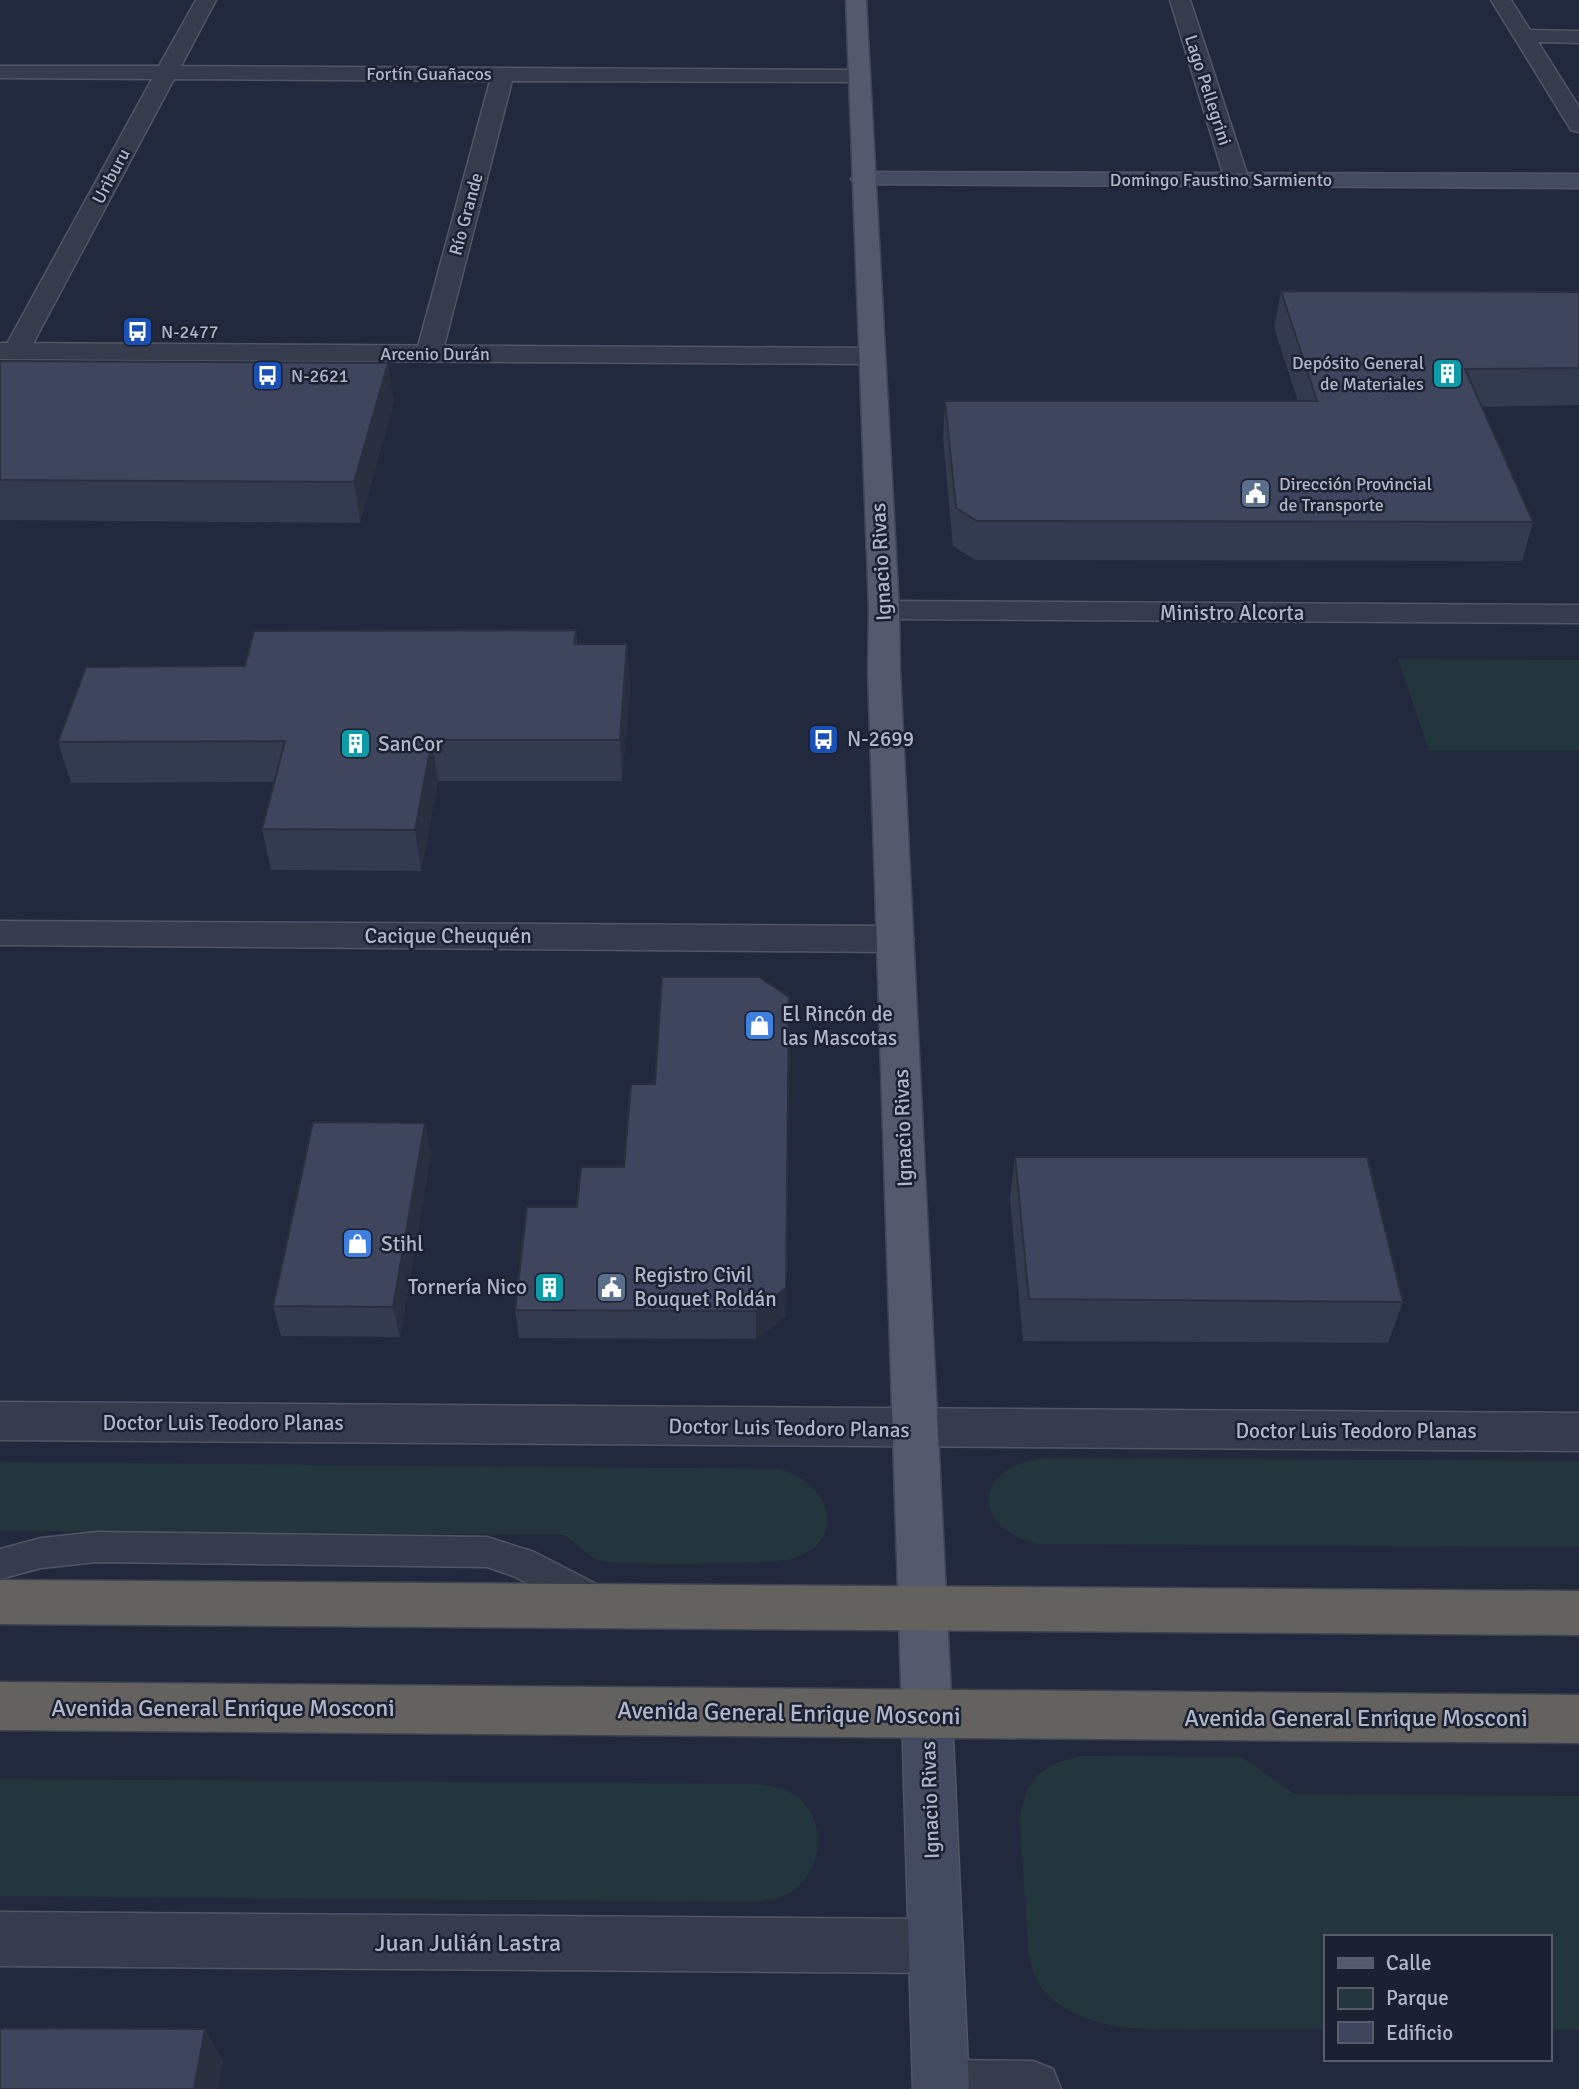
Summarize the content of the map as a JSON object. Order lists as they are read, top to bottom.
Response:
{
  "streets": {
    "highway": ["Avenida General Enrique Mosconi"],
    "main road": ["Domingo Faustino Sarmiento", "Ignacio Rivas"],
    "street": [
      "Fortín Guañacos",
      "Lago Pellegrini",
      "Uriburu",
      "Río Grande",
      "Arcenio Durán",
      "Ministro Alcorta",
      "Cacique Cheuquén",
      "Doctor Luis Teodoro Planas",
      "Juan Julián Lastra"
    ]
  },
  "crossings": [
    ["Fortín Guañacos", "Uriburu"],
    ["Fortín Guañacos", "Río Grande"],
    ["Fortín Guañacos", "Ignacio Rivas"],
    ["Lago Pellegrini", "Domingo Faustino Sarmiento"],
    ["Uriburu", "Arcenio Durán"],
    ["Domingo Faustino Sarmiento", "Ignacio Rivas"],
    ["Río Grande", "Arcenio Durán"],
    ["Arcenio Durán", "Ignacio Rivas"],
    ["Ignacio Rivas", "Ministro Alcorta"],
    ["Ignacio Rivas", "Cacique Cheuquén"],
    ["Ignacio Rivas", "Doctor Luis Teodoro Planas"],
    ["Ignacio Rivas", "Avenida General Enrique Mosconi"],
    ["Ignacio Rivas", "Juan Julián Lastra"]
  ],
  "places": {
    "bus stop": ["N-2477", "N-2621", "N-2699"],
    "building": ["Depósito General de Materiales", "SanCor", "Tornería Nico"],
    "public building": ["Dirección Provincial de Transporte", "Registro Civil Bouquet Roldán"],
    "shop": ["El Rincón de las Mascotas", "Stihl"]
  },
  "legend": ["Calle", "Parque", "Edificio"]
}
